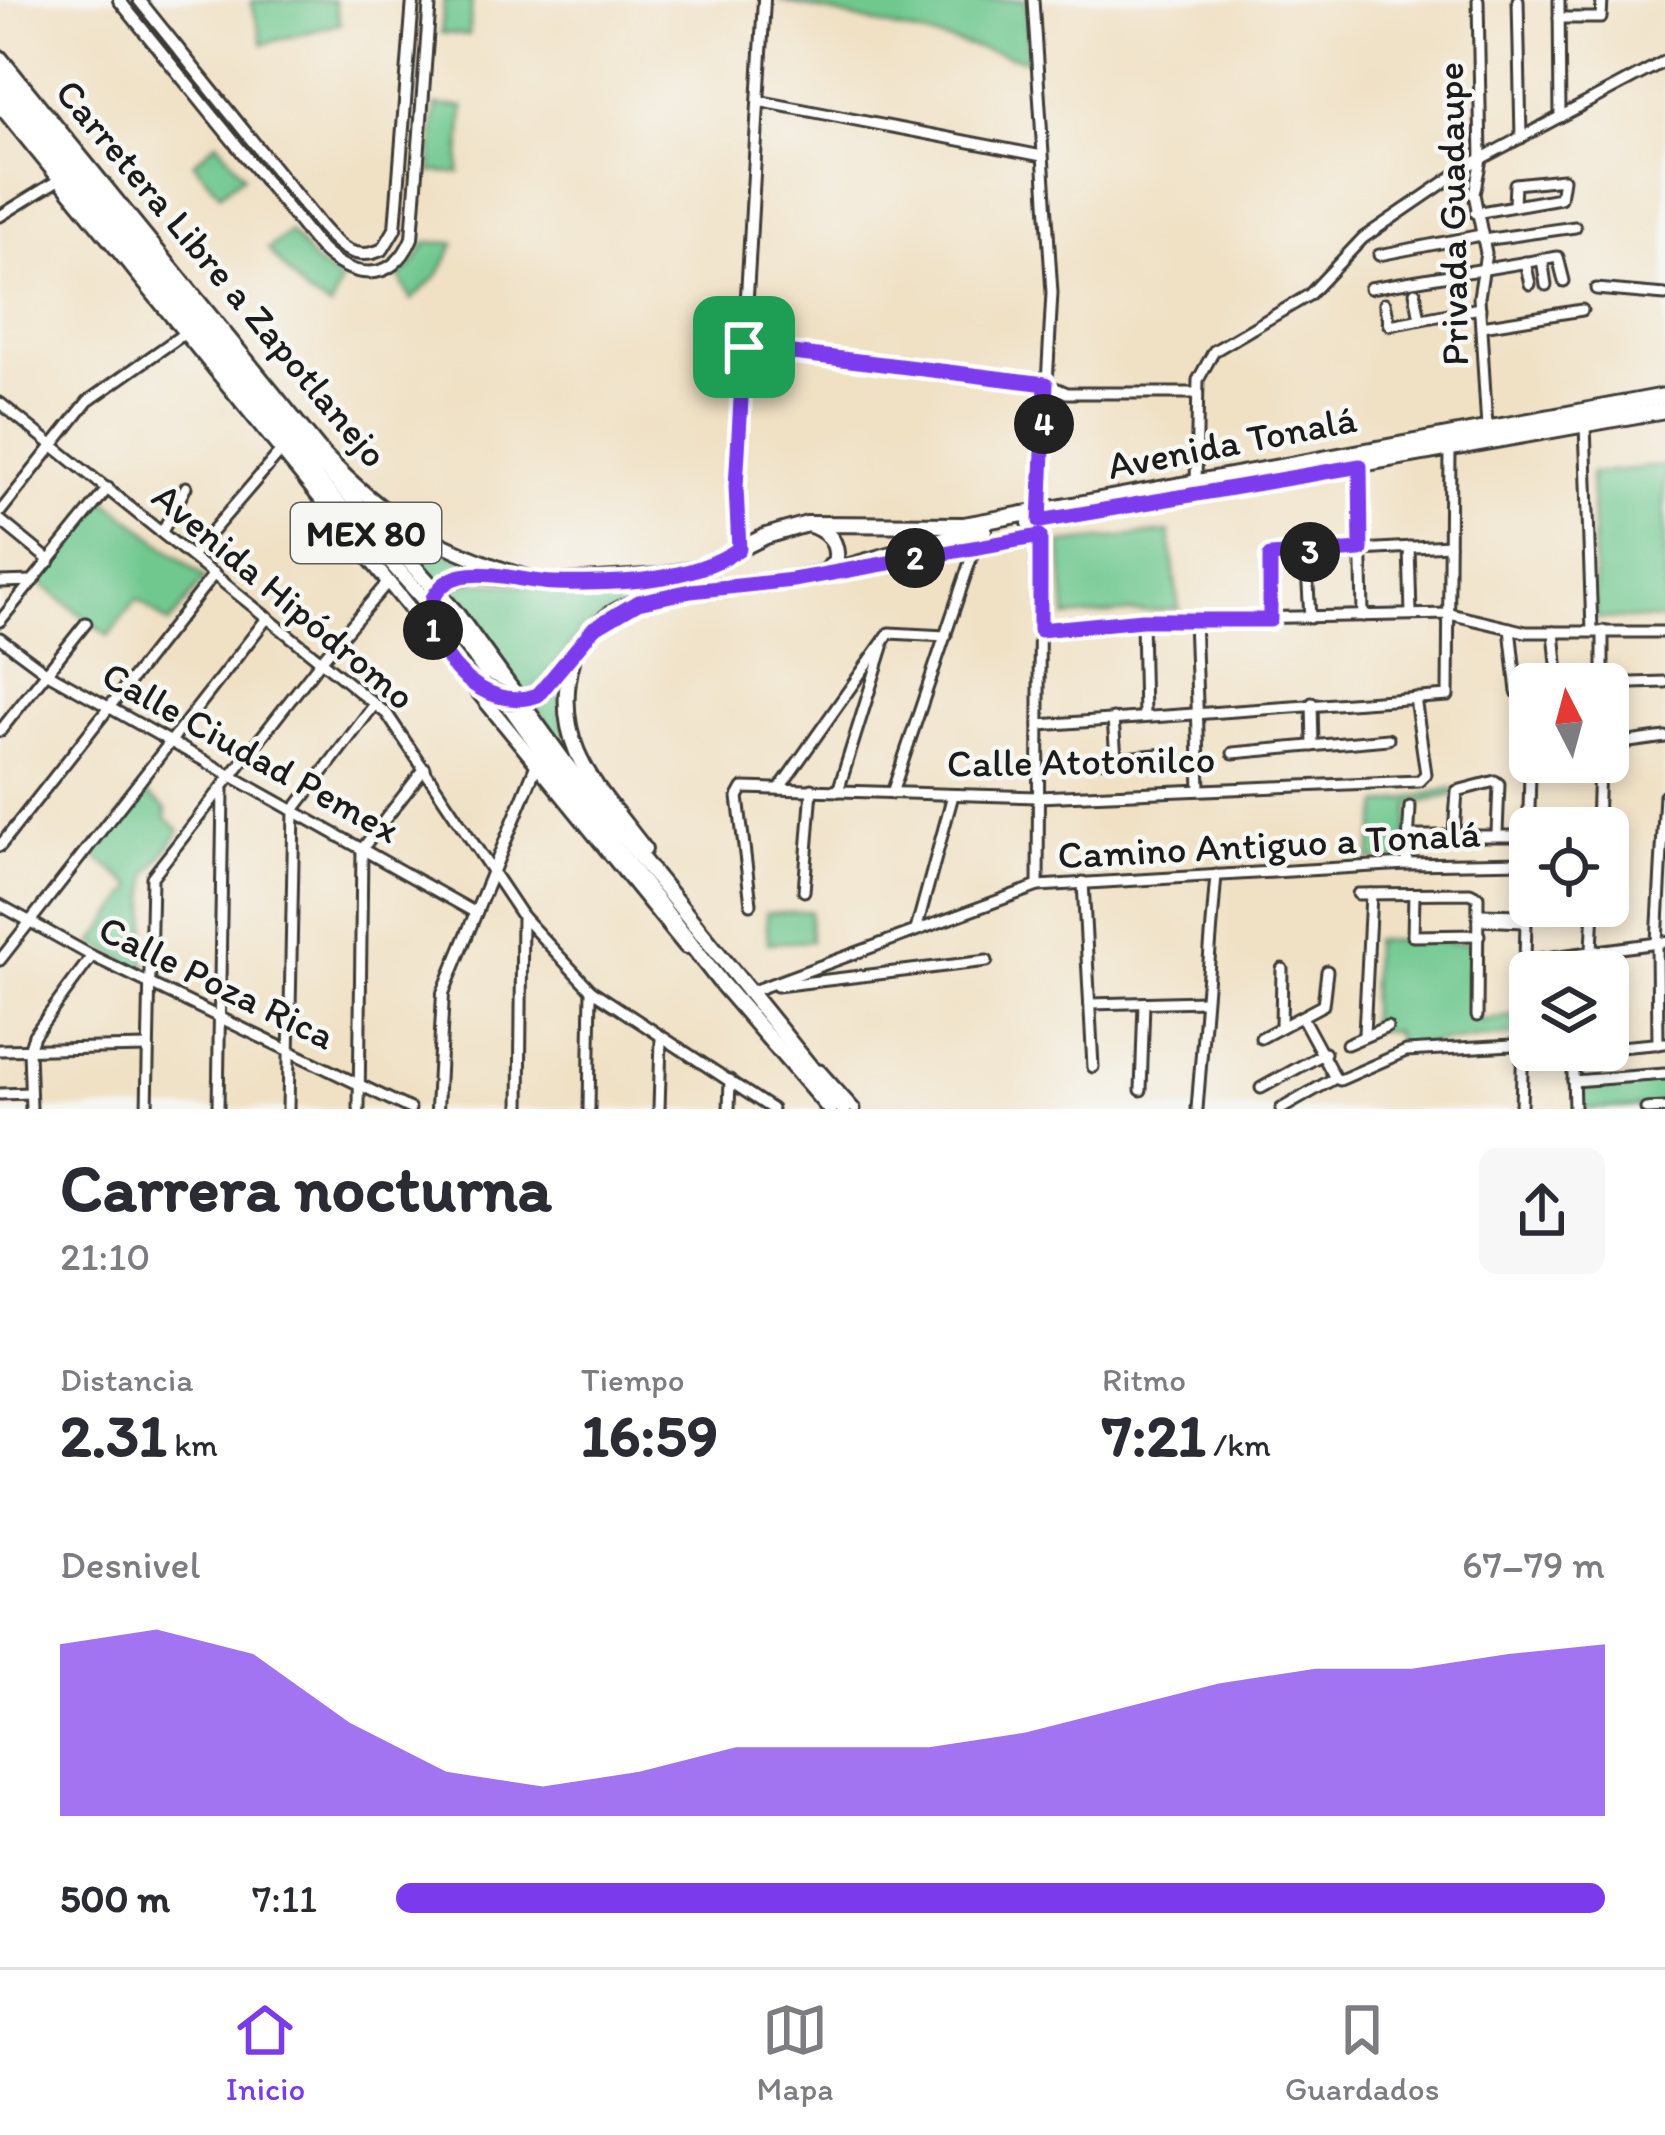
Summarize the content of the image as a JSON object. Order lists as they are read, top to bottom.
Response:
{
  "streets": {
    "main road": ["Carretera Libre a Zapotlanejo", "Avenida Tonalá", "MEX 80"],
    "street": [
      "Privada Guadaupe",
      "Avenida Hipódromo",
      "Calle Ciudad Pemex",
      "Calle Atotonilco",
      "Camino Antiguo a Tonalá",
      "Calle Poza Rica"
    ]
  },
  "crossings": [
    ["Privada Guadaupe", "Avenida Tonalá"],
    ["Carretera Libre a Zapotlanejo", "Avenida Tonalá"],
    ["Carretera Libre a Zapotlanejo", "Camino Antiguo a Tonalá"]
  ],
  "north": "top",
  "page": {
    "pins": [
      "4",
      "3",
      "2",
      "1"
    ],
    "heading": ["Carrera nocturna", "21:10"],
    "stats": [
      ["Distancia", "2.31 km"],
      ["Tiempo", "16:59"],
      ["Ritmo", "7:21 /km"]
    ],
    "chart": ["Desnivel", "67–79 m"],
    "list": [
      {
        "name": "500 m",
        "note": "7:11"
      }
    ],
    "tabs": ["Inicio", "Mapa", "Guardados"]
  }
}
